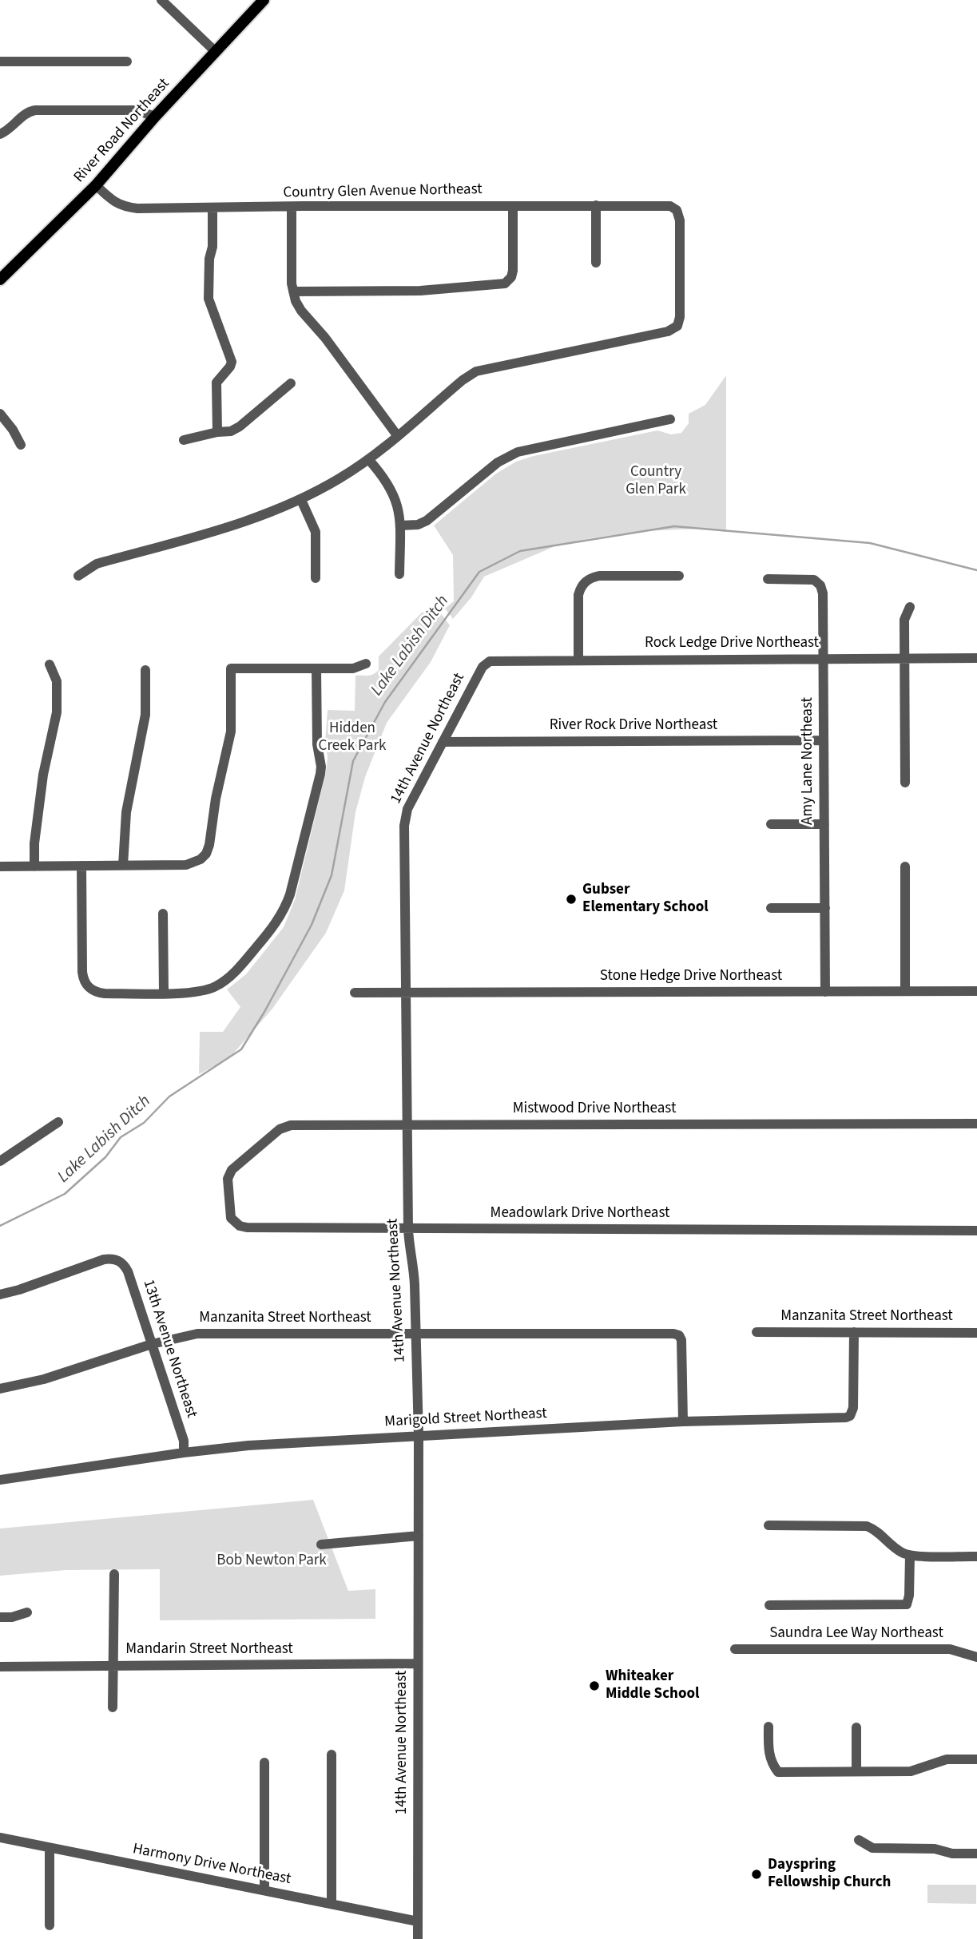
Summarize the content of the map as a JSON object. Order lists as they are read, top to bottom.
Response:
{
  "streets": {
    "main road": ["River Road Northeast"],
    "street": [
      "Country Glen Avenue Northeast",
      "Rock Ledge Drive Northeast",
      "River Rock Drive Northeast",
      "14th Avenue Northeast",
      "Amy Lane Northeast",
      "Stone Hedge Drive Northeast",
      "Mistwood Drive Northeast",
      "Meadowlark Drive Northeast",
      "Manzanita Street Northeast",
      "13th Avenue Northeast",
      "Marigold Street Northeast",
      "Saundra Lee Way Northeast",
      "Mandarin Street Northeast",
      "Harmony Drive Northeast"
    ]
  },
  "crossings": [
    ["River Road Northeast", "Country Glen Avenue Northeast"],
    ["Rock Ledge Drive Northeast", "14th Avenue Northeast"],
    ["Rock Ledge Drive Northeast", "Amy Lane Northeast"],
    ["River Rock Drive Northeast", "14th Avenue Northeast"],
    ["River Rock Drive Northeast", "Amy Lane Northeast"],
    ["14th Avenue Northeast", "Stone Hedge Drive Northeast"],
    ["14th Avenue Northeast", "Mistwood Drive Northeast"],
    ["14th Avenue Northeast", "Meadowlark Drive Northeast"],
    ["14th Avenue Northeast", "Manzanita Street Northeast"],
    ["14th Avenue Northeast", "Marigold Street Northeast"],
    ["14th Avenue Northeast", "Mandarin Street Northeast"],
    ["14th Avenue Northeast", "Harmony Drive Northeast"],
    ["Amy Lane Northeast", "Stone Hedge Drive Northeast"],
    ["Mistwood Drive Northeast", "Meadowlark Drive Northeast"],
    ["Manzanita Street Northeast", "13th Avenue Northeast"],
    ["Manzanita Street Northeast", "Marigold Street Northeast"],
    ["13th Avenue Northeast", "Marigold Street Northeast"]
  ],
  "water": ["Lake Labish Ditch"],
  "parks": ["Country Glen Park", "Hidden Creek Park", "Bob Newton Park"],
  "places": ["Gubser Elementary School", "Whiteaker Middle School", "Dayspring Fellowship Church"]
}
